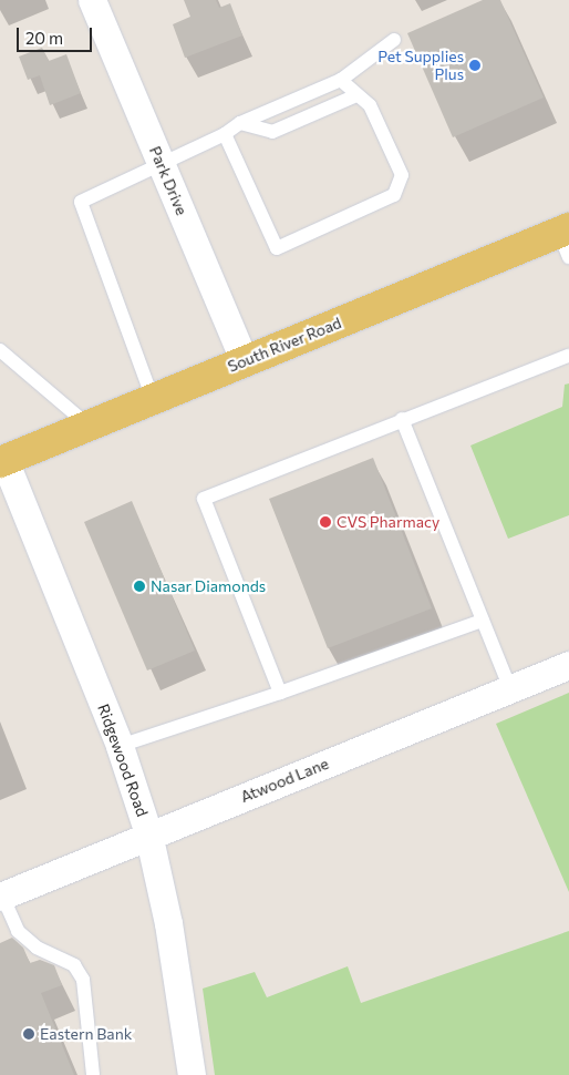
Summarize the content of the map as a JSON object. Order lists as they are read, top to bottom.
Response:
{
  "streets": {
    "main road": ["South River Road"],
    "street": ["Park Drive", "Ridgewood Road", "Atwood Lane"]
  },
  "crossings": [
    ["Park Drive", "South River Road"],
    ["South River Road", "Ridgewood Road"],
    ["Ridgewood Road", "Atwood Lane"]
  ],
  "places": [
    "Pet Supplies Plus",
    "CVS Pharmacy",
    "Nasar Diamonds",
    "Eastern Bank"
  ],
  "scale_bar": "20 m"
}
